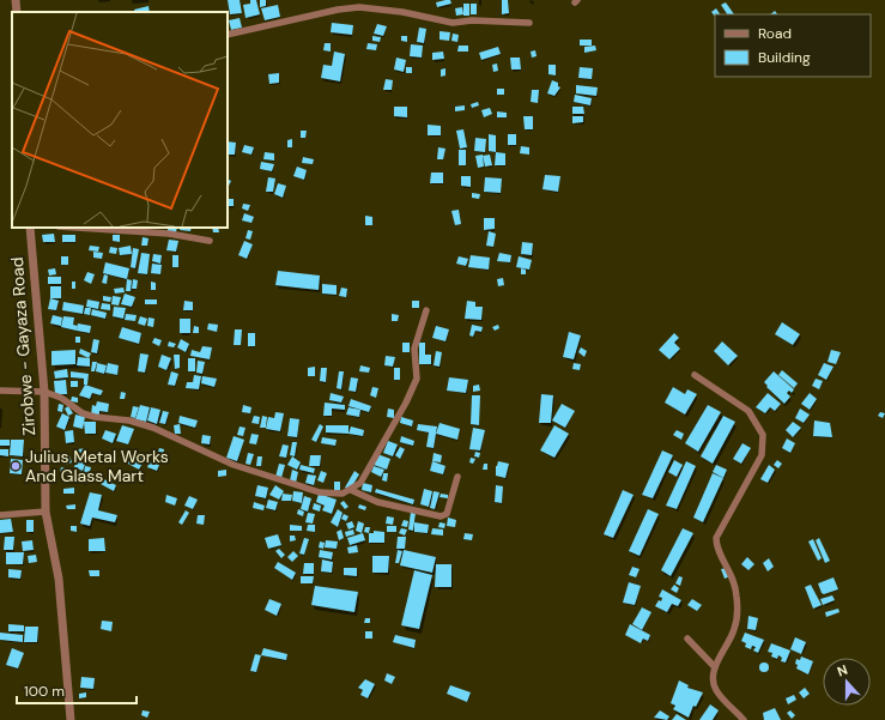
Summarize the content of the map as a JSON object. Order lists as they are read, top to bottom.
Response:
{
  "streets": {
    "street": ["Zirobwe - Gayaza Road"]
  },
  "places": ["Julius Metal Works And Glass Mart"],
  "legend": ["Road", "Building"],
  "scale_bar": "100 m",
  "north": "top"
}
